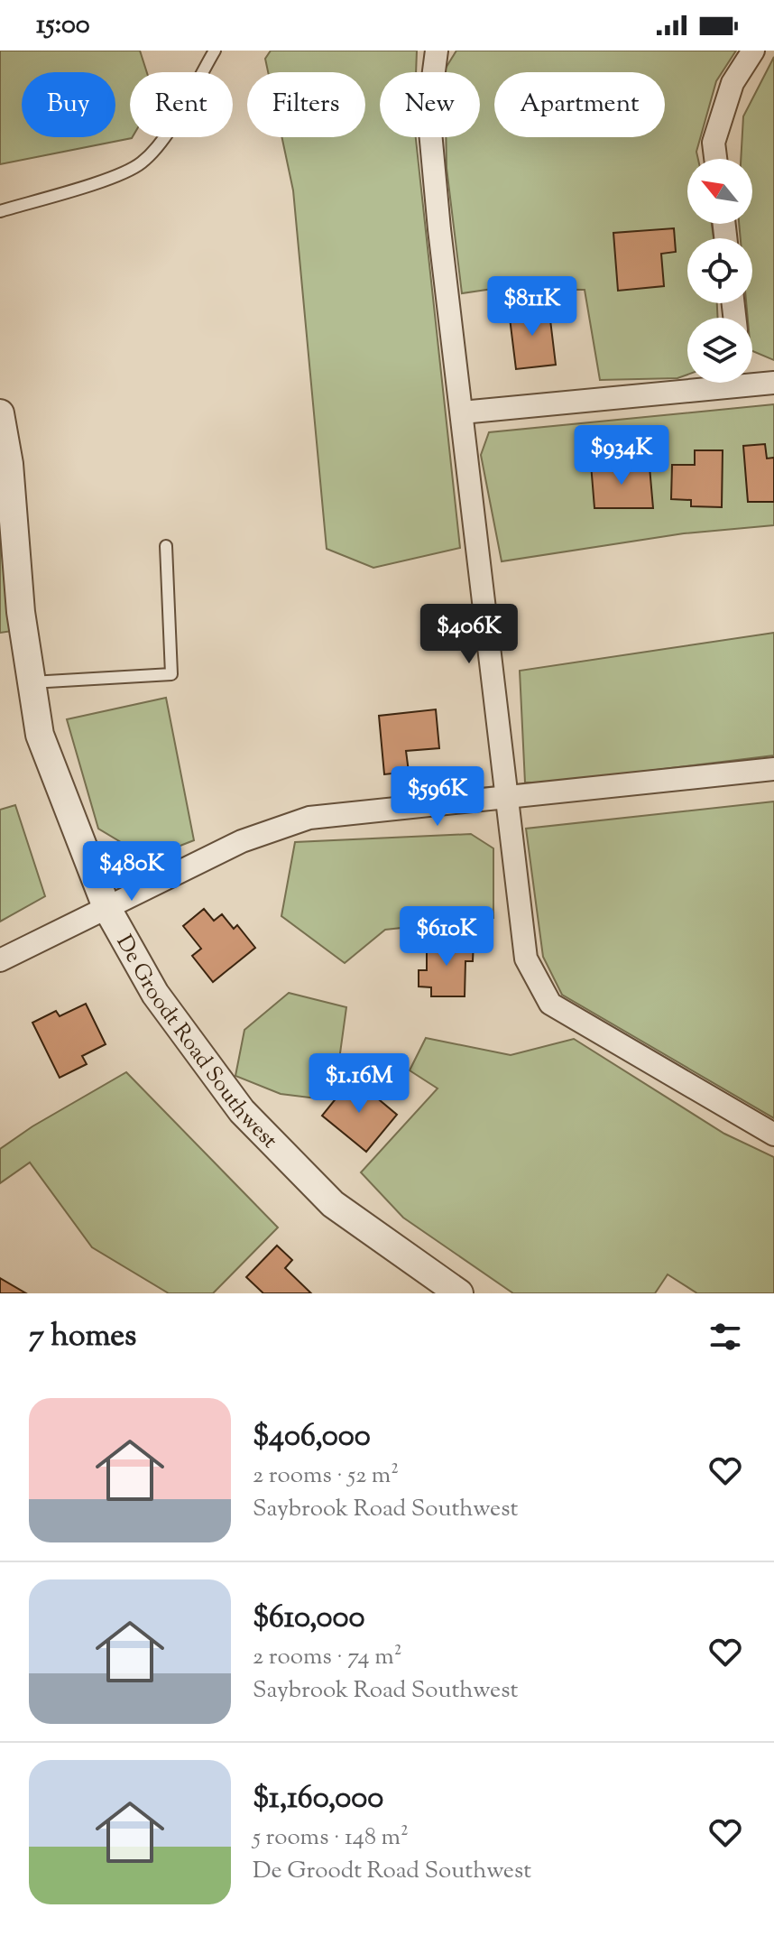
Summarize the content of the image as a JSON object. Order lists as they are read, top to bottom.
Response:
{
  "streets": {
    "street": ["De Groodt Road Southwest"]
  },
  "north": "top left",
  "page": {
    "status": "15:00",
    "chip": [
      "Buy",
      "Rent",
      "Filters",
      "New",
      "Apartment"
    ],
    "price": [
      "$811K",
      "$934K",
      "$406K",
      "$596K",
      "$480K",
      "$610K",
      "$1.16M"
    ],
    "heading": "7 homes",
    "list": [
      {
        "name": "$406,000",
        "note": "2 rooms · 52 m² · Saybrook Road Southwest"
      },
      {
        "name": "$610,000",
        "note": "2 rooms · 74 m² · Saybrook Road Southwest"
      },
      {
        "name": "$1,160,000",
        "note": "5 rooms · 148 m² · De Groodt Road Southwest"
      }
    ]
  }
}
